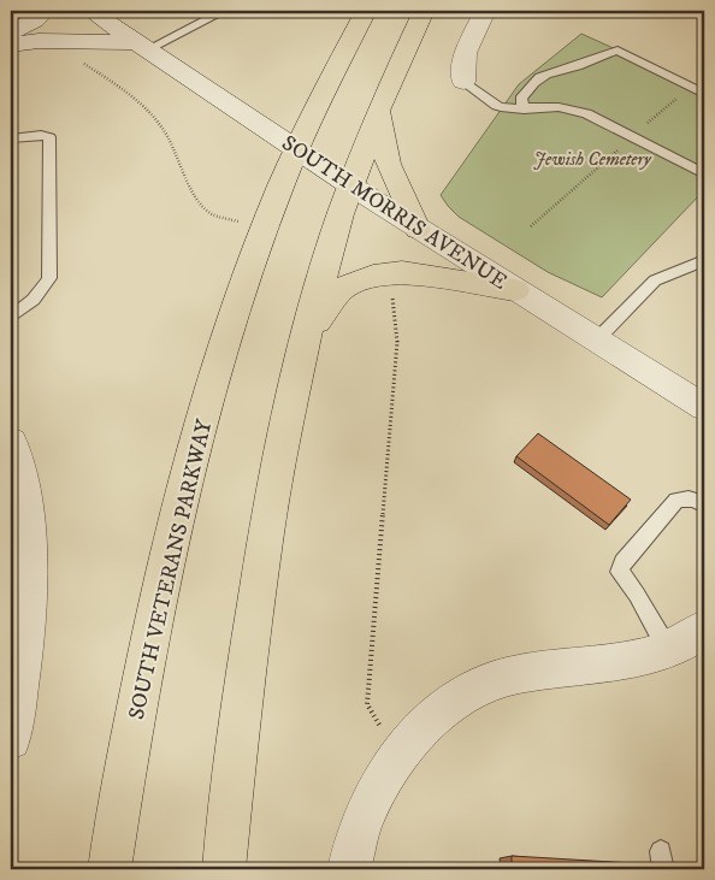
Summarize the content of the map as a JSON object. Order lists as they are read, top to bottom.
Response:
{
  "streets": {
    "highway": ["SOUTH VETERANS PARKWAY"],
    "street": ["SOUTH MORRIS AVENUE"]
  },
  "crossings": [
    ["SOUTH MORRIS AVENUE", "SOUTH VETERANS PARKWAY"]
  ],
  "parks": ["Jewish Cemetery"]
}
